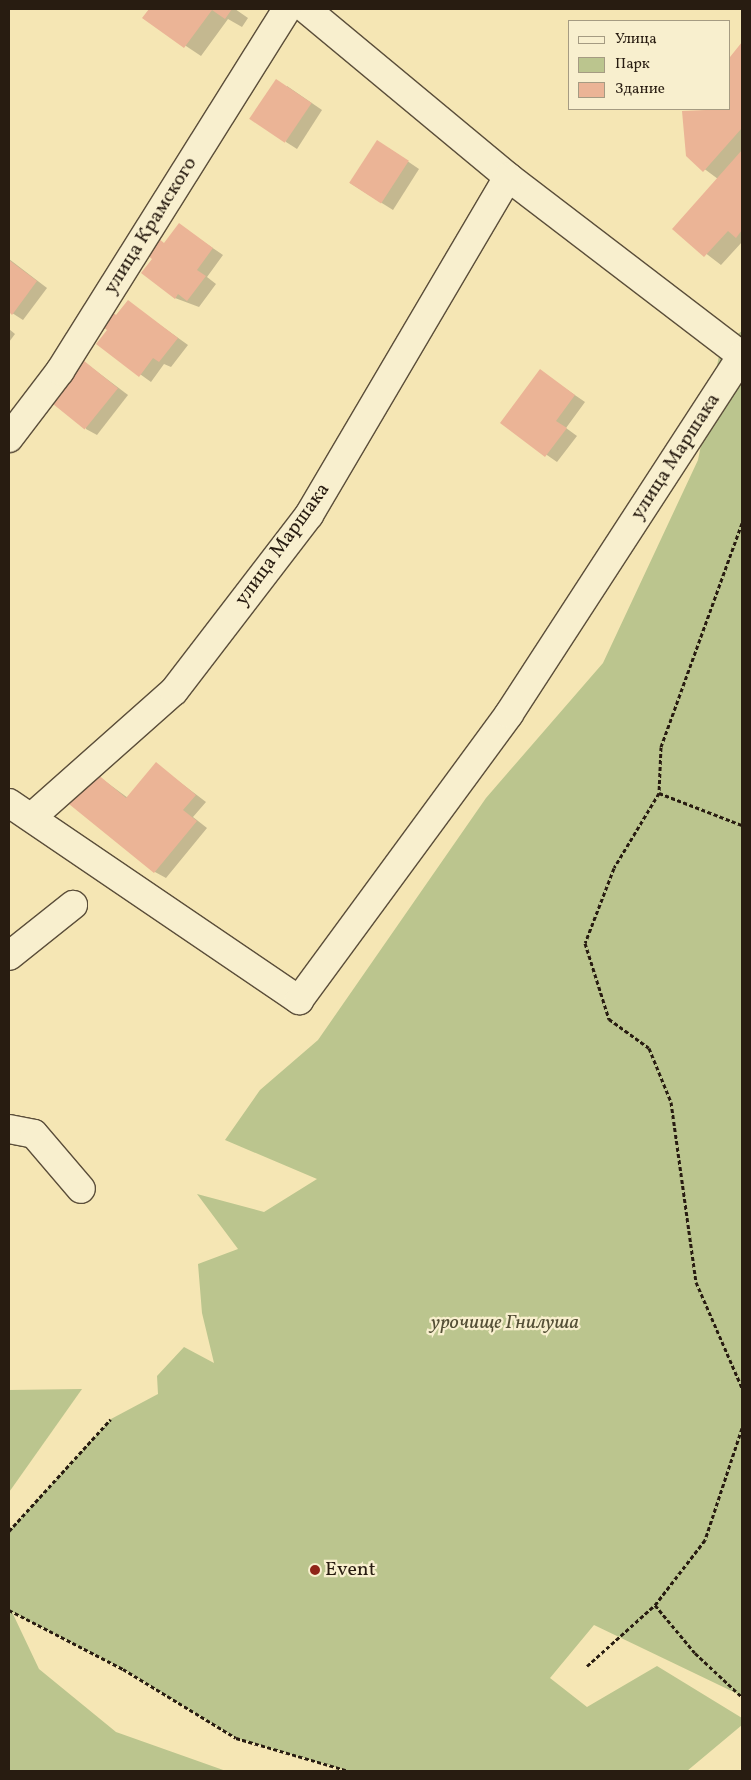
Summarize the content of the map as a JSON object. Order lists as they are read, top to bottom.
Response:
{
  "streets": {
    "lane": ["улица Крамского", "улица Маршака"]
  },
  "parks": ["урочище Гнилуша"],
  "places": ["Event"],
  "legend": ["Улица", "Парк", "Здание"]
}
